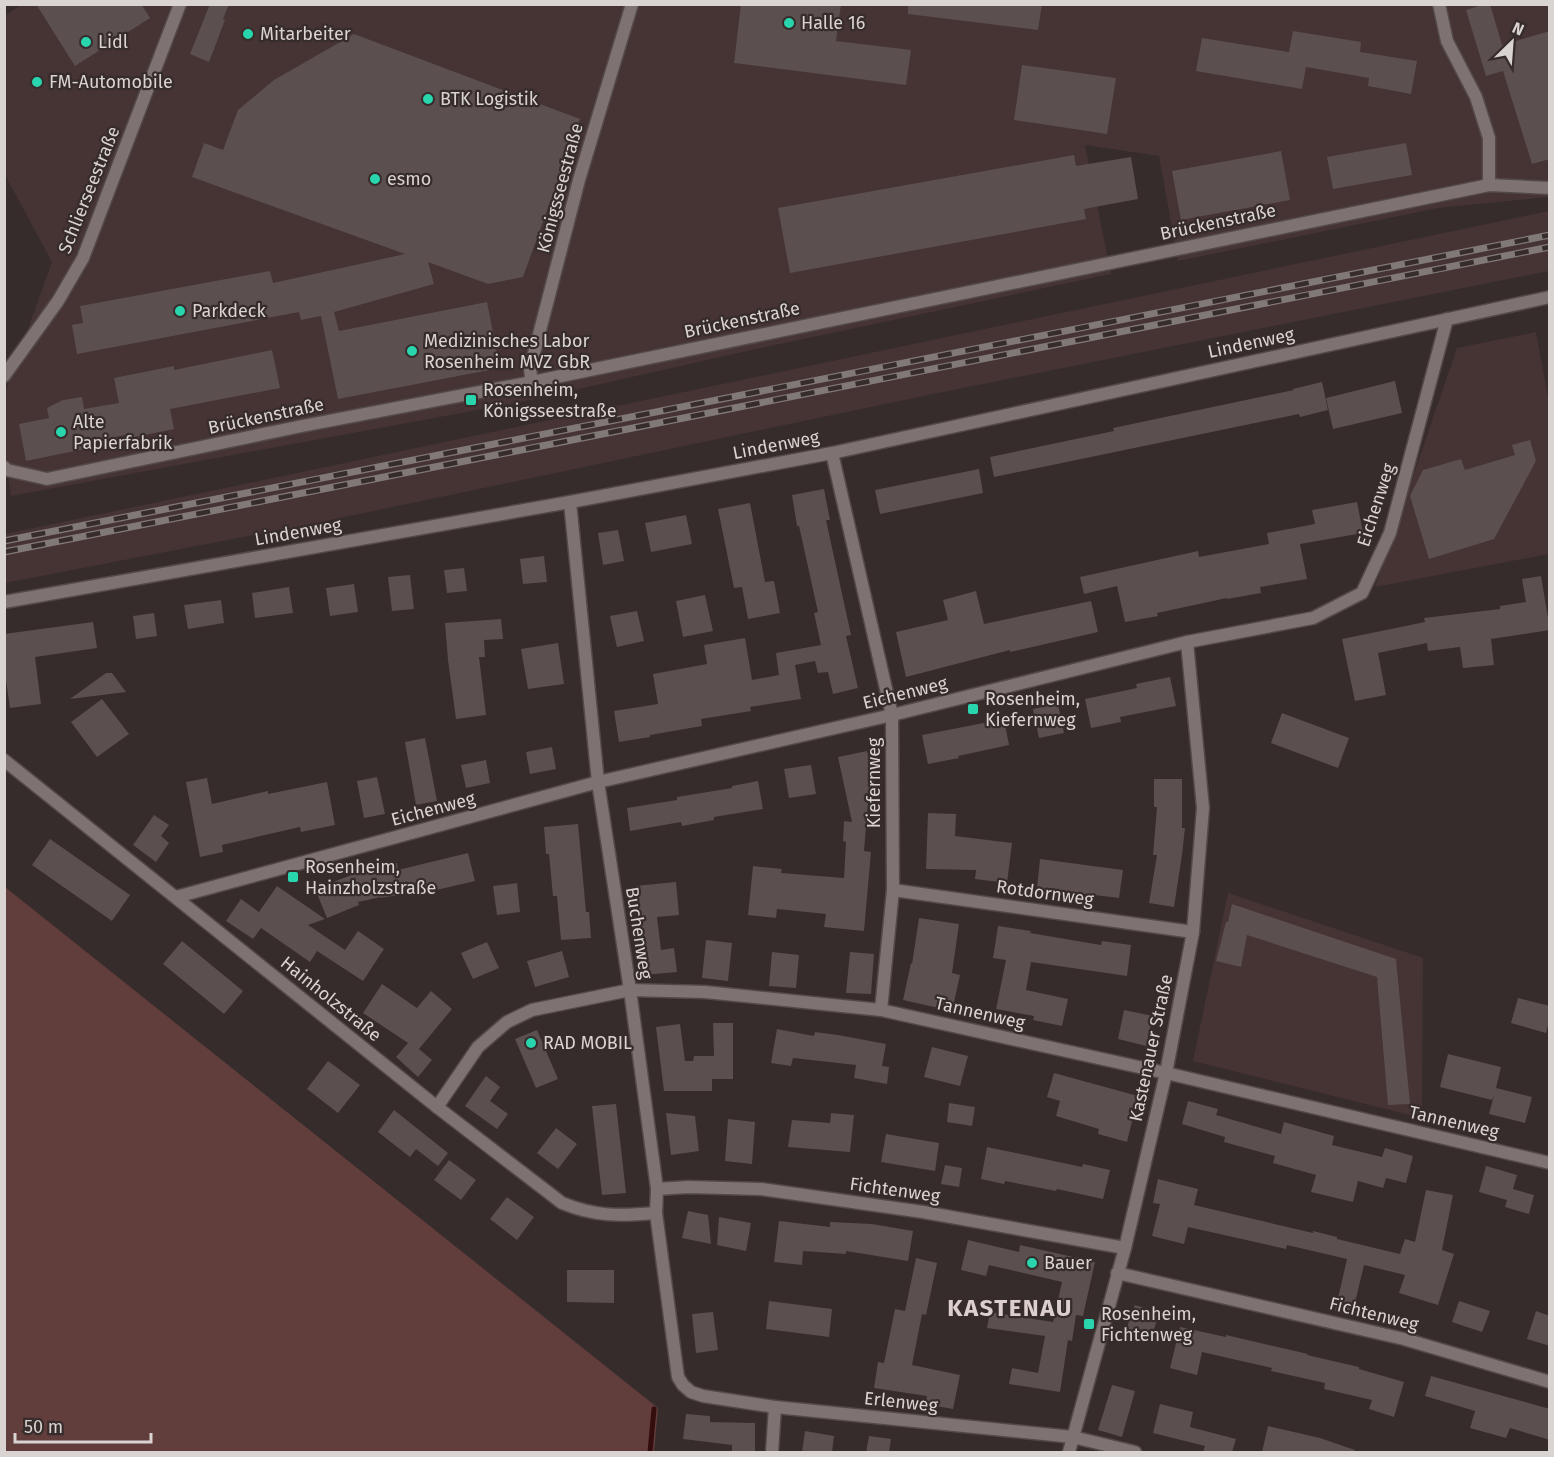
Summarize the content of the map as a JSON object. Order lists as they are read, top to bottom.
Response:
{
  "streets": {
    "street": [
      "Königsseestraße",
      "Schlierseestraße",
      "Brückenstraße",
      "Lindenweg",
      "Eichenweg",
      "Kiefernweg",
      "Rotdornweg",
      "Buchenweg",
      "Hainholzstraße",
      "Tannenweg",
      "Kastenauer Straße",
      "Fichtenweg",
      "Erlenweg"
    ]
  },
  "crossings": [
    ["Königsseestraße", "Brückenstraße"],
    ["Lindenweg", "Eichenweg"],
    ["Lindenweg", "Kiefernweg"],
    ["Lindenweg", "Buchenweg"],
    ["Eichenweg", "Kiefernweg"],
    ["Eichenweg", "Buchenweg"],
    ["Eichenweg", "Hainholzstraße"],
    ["Eichenweg", "Kastenauer Straße"],
    ["Kiefernweg", "Rotdornweg"],
    ["Kiefernweg", "Tannenweg"],
    ["Rotdornweg", "Kastenauer Straße"],
    ["Buchenweg", "Hainholzstraße"],
    ["Buchenweg", "Tannenweg"],
    ["Buchenweg", "Fichtenweg"],
    ["Buchenweg", "Erlenweg"],
    ["Hainholzstraße", "Tannenweg"],
    ["Tannenweg", "Kastenauer Straße"],
    ["Kastenauer Straße", "Fichtenweg"],
    ["Kastenauer Straße", "Erlenweg"]
  ],
  "districts": ["KASTENAU"],
  "places": {
    "other": [
      "Halle 16",
      "Mitarbeiter",
      "Lidl",
      "FM-Automobile",
      "BTK Logistik",
      "esmo",
      "Parkdeck",
      "Medizinisches Labor Rosenheim MVZ GbR",
      "Alte Papierfabrik",
      "RAD MOBIL",
      "Bauer"
    ],
    "transit": [
      "Rosenheim, Königsseestraße",
      "Rosenheim, Kiefernweg",
      "Rosenheim, Hainzholzstraße",
      "Rosenheim, Fichtenweg"
    ]
  },
  "scale_bar": "50 m",
  "north": "top right"
}
